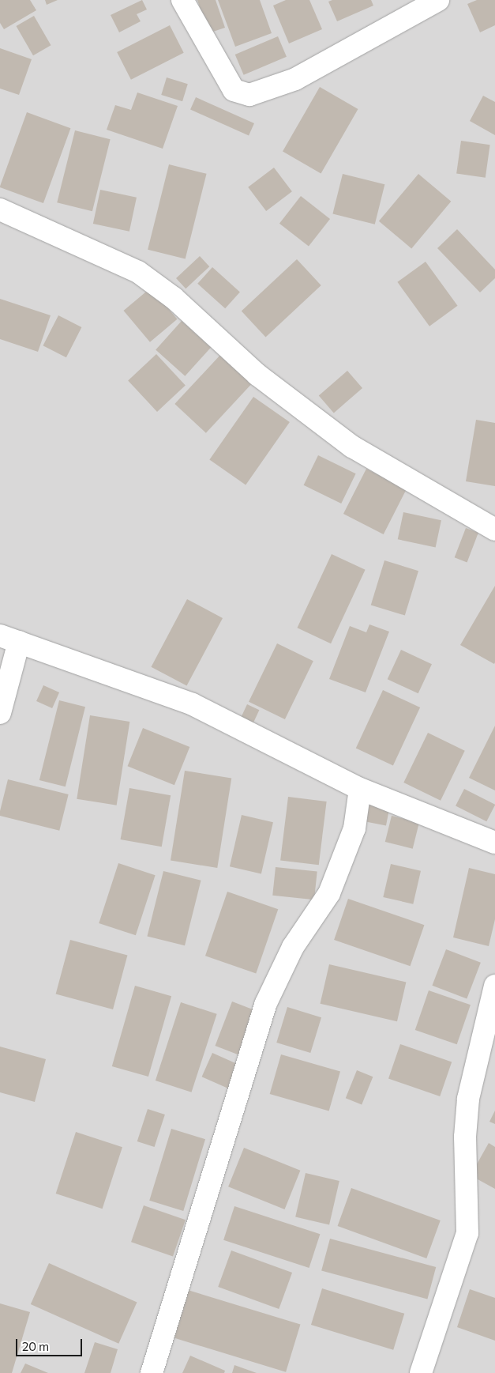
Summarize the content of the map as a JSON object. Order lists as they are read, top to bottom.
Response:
{
  "scale_bar": "20 m"
}
